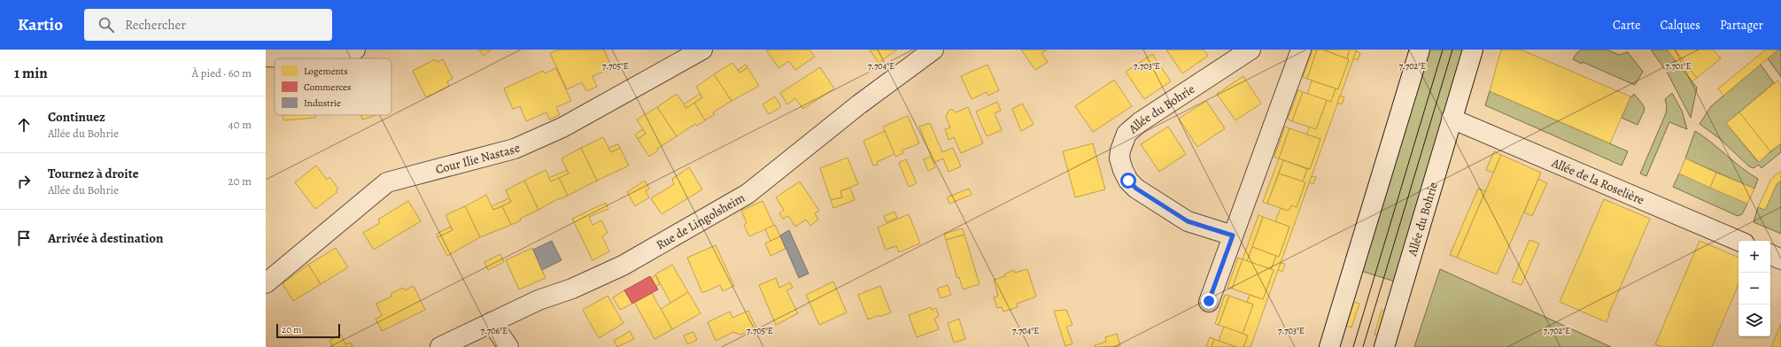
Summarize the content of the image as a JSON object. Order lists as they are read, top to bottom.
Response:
{
  "streets": {
    "street": [
      "Allée du Bohrie",
      "Cour Ilie Nastase",
      "Allée de la Roselière",
      "Rue de Lingolsheim"
    ]
  },
  "crossings": [
    ["Allée du Bohrie", "Allée de la Roselière"]
  ],
  "legend": ["Logements", "Commerces", "Industrie"],
  "scale_bar": "20 m",
  "page": {
    "header": "Kartio",
    "search": "Rechercher",
    "nav": ["Carte", "Calques", "Partager"],
    "heading": ["1 min", "À pied · 60 m"],
    "list": [
      ["Continuez", "Allée du Bohrie", "40 m"],
      ["Tournez à droite", "Allée du Bohrie", "20 m"],
      "Arrivée à destination"
    ],
    "map_buttons": ["+", "−"],
    "scale": "20 m"
  },
  "coordinates": [
    "7.705°E",
    "7.704°E",
    "7.703°E",
    "7.702°E",
    "7.701°E",
    "7.706°E"
  ]
}
